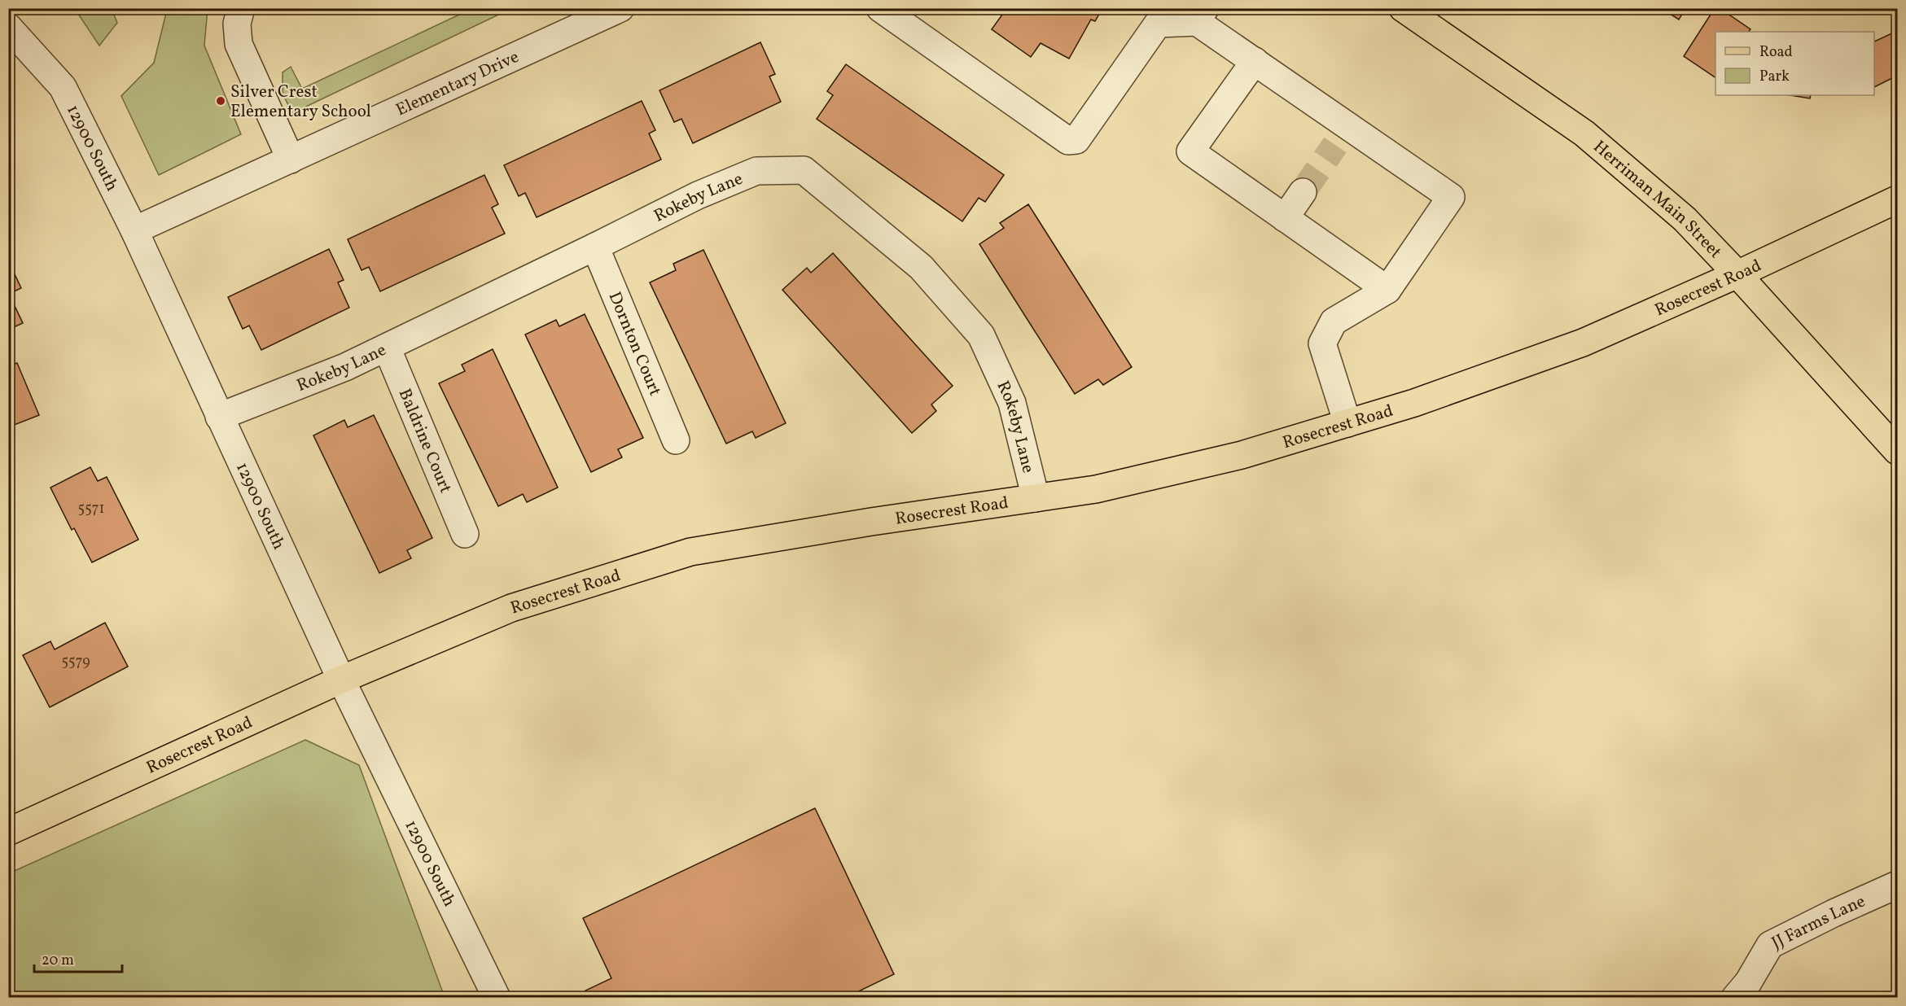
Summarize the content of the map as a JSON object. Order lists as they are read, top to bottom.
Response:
{
  "streets": {
    "main road": ["Herriman Main Street", "Rosecrest Road"],
    "street": [
      "Elementary Drive",
      "12900 South",
      "Rokeby Lane",
      "Dornton Court",
      "Baldrine Court",
      "JJ Farms Lane"
    ]
  },
  "crossings": [
    ["Elementary Drive", "12900 South"],
    ["12900 South", "Rokeby Lane"],
    ["12900 South", "Rosecrest Road"],
    ["Rokeby Lane", "Rosecrest Road"],
    ["Rokeby Lane", "Dornton Court"],
    ["Rokeby Lane", "Baldrine Court"],
    ["Herriman Main Street", "Rosecrest Road"]
  ],
  "places": ["Silver Crest Elementary School"],
  "house_numbers": ["5571", "5579"],
  "legend": ["Road", "Park"],
  "scale_bar": "20 m"
}
